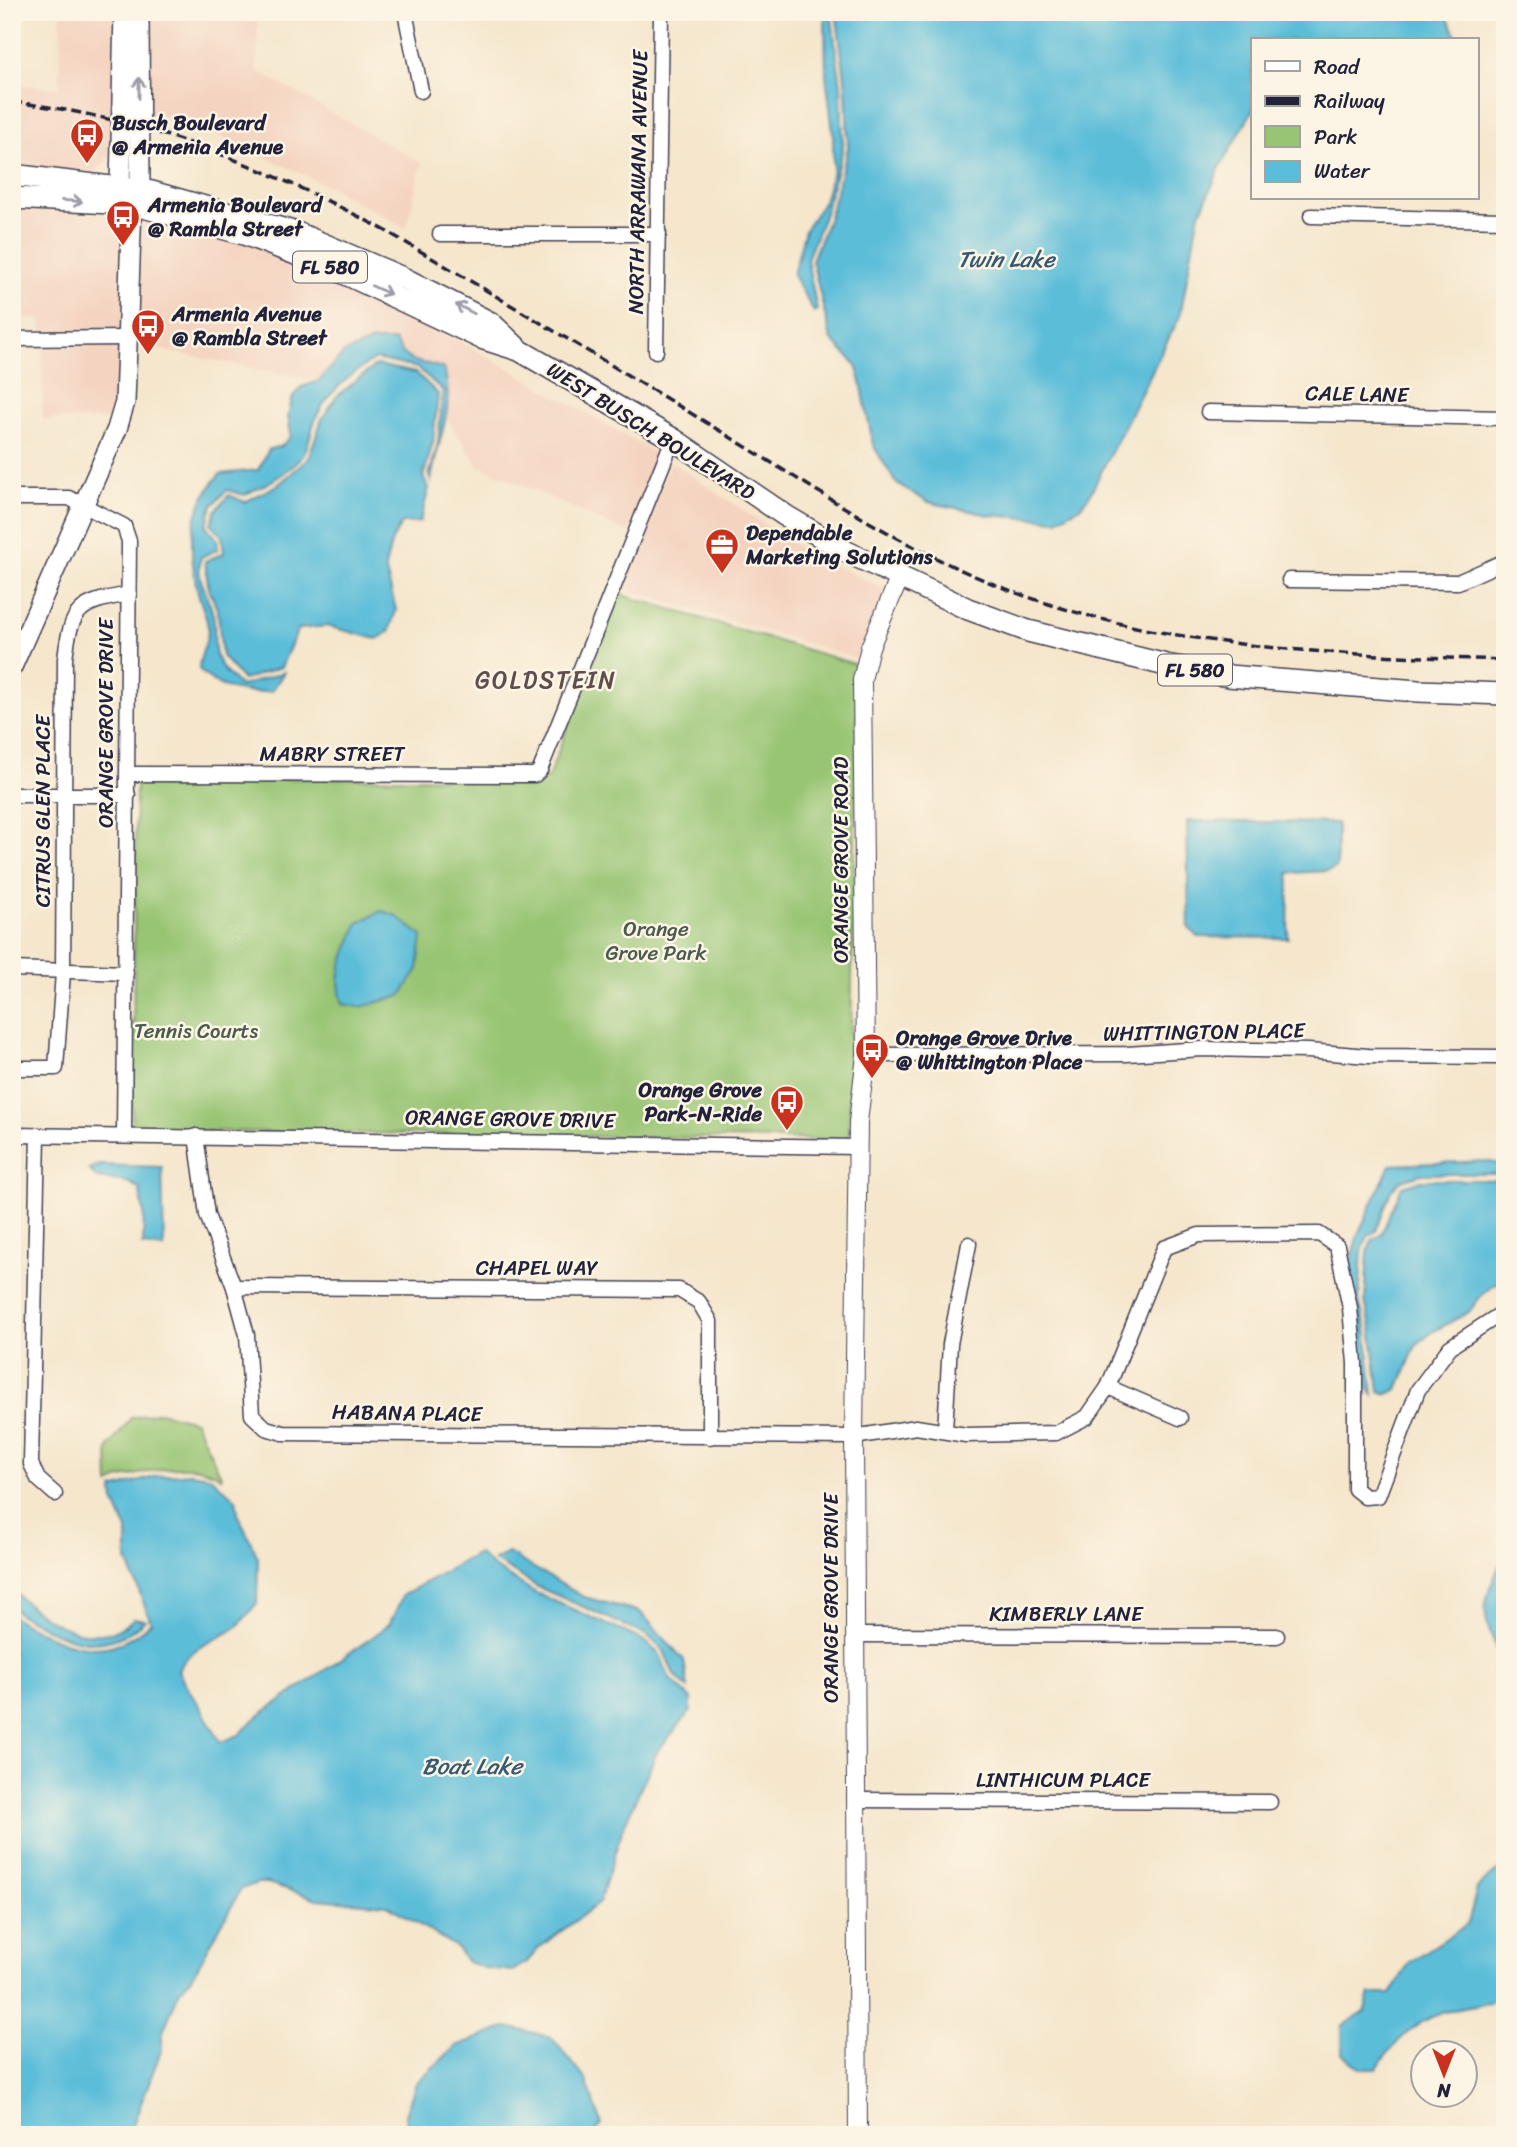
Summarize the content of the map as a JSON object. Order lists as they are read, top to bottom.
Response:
{
  "streets": {
    "main road": ["FL 580", "WEST BUSCH BOULEVARD"],
    "street": [
      "NORTH ARRAWANA AVENUE",
      "CALE LANE",
      "ORANGE GROVE DRIVE",
      "MABRY STREET",
      "CITRUS GLEN PLACE",
      "ORANGE GROVE ROAD",
      "WHITTINGTON PLACE",
      "CHAPEL WAY",
      "HABANA PLACE",
      "KIMBERLY LANE",
      "LINTHICUM PLACE"
    ]
  },
  "crossings": [
    ["WEST BUSCH BOULEVARD", "MABRY STREET"],
    ["WEST BUSCH BOULEVARD", "ORANGE GROVE ROAD"],
    ["ORANGE GROVE DRIVE", "MABRY STREET"],
    ["ORANGE GROVE DRIVE", "CITRUS GLEN PLACE"],
    ["ORANGE GROVE DRIVE", "ORANGE GROVE ROAD"],
    ["ORANGE GROVE DRIVE", "HABANA PLACE"],
    ["ORANGE GROVE DRIVE", "KIMBERLY LANE"],
    ["ORANGE GROVE DRIVE", "LINTHICUM PLACE"],
    ["ORANGE GROVE ROAD", "WHITTINGTON PLACE"],
    ["CHAPEL WAY", "HABANA PLACE"]
  ],
  "districts": ["GOLDSTEIN"],
  "water": ["Twin Lake", "Boat Lake"],
  "parks": ["Orange Grove Park", "Tennis Courts"],
  "places": {
    "bus stop": [
      "Busch Boulevard @ Armenia Avenue",
      "Armenia Boulevard @ Rambla Street",
      "Armenia Avenue @ Rambla Street",
      "Orange Grove Drive @ Whittington Place",
      "Orange Grove Park-N-Ride"
    ],
    "office": ["Dependable Marketing Solutions"]
  },
  "legend": [
    "Road",
    "Railway",
    "Park",
    "Water"
  ],
  "north": "bottom"
}
